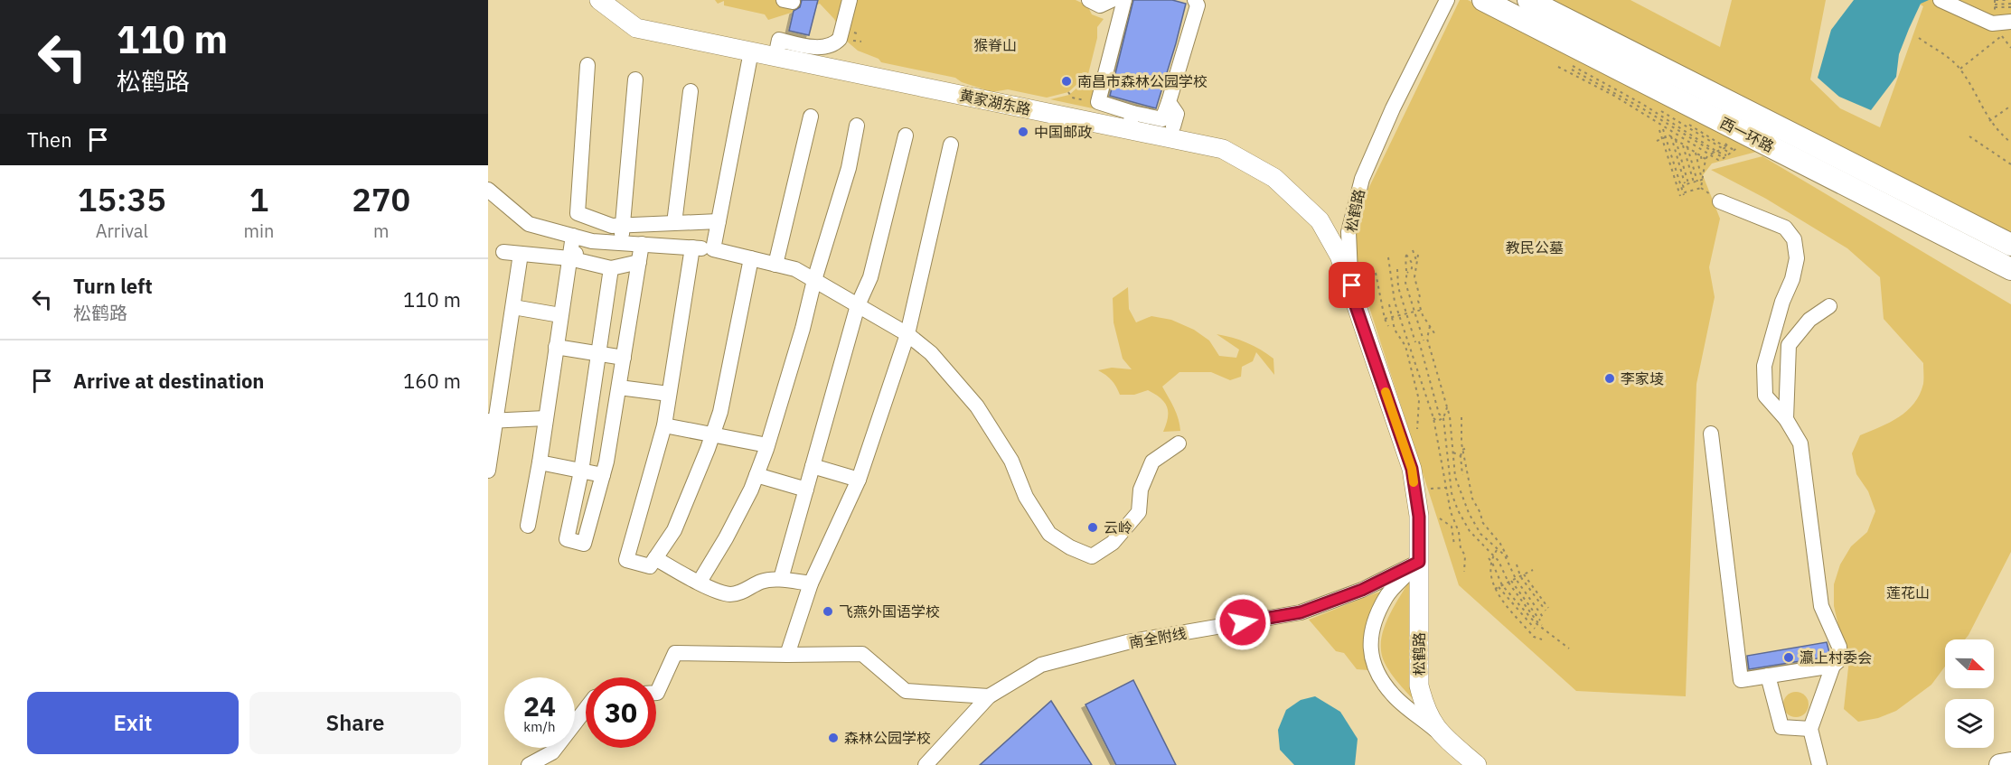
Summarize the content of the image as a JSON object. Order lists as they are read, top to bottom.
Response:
{
  "streets": {
    "highway": ["西一环路"],
    "main road": ["黄家湖东路", "松鹤路"],
    "street": ["南全附线"]
  },
  "crossings": [
    ["黄家湖东路", "松鹤路"],
    ["松鹤路", "南全附线"]
  ],
  "parks": ["猴脊山", "教民公墓", "莲花山"],
  "places": [
    "南昌市森林公园学校",
    "中国邮政",
    "李家堎",
    "云岭",
    "飞燕外国语学校",
    "瀛上村委会",
    "森林公园学校"
  ],
  "north": "right",
  "page": {
    "turn": ["110 m", "松鹤路"],
    "then": "Then",
    "eta": [
      "15:35",
      "Arrival",
      "1",
      "min",
      "270",
      "m"
    ],
    "list": [
      {
        "name": "Turn left",
        "note": "松鹤路",
        "value": "110 m"
      },
      {
        "name": "Arrive at destination",
        "value": "160 m"
      }
    ],
    "speed": "24 km/h",
    "limit": "30",
    "buttons": ["Exit", "Share"]
  }
}
